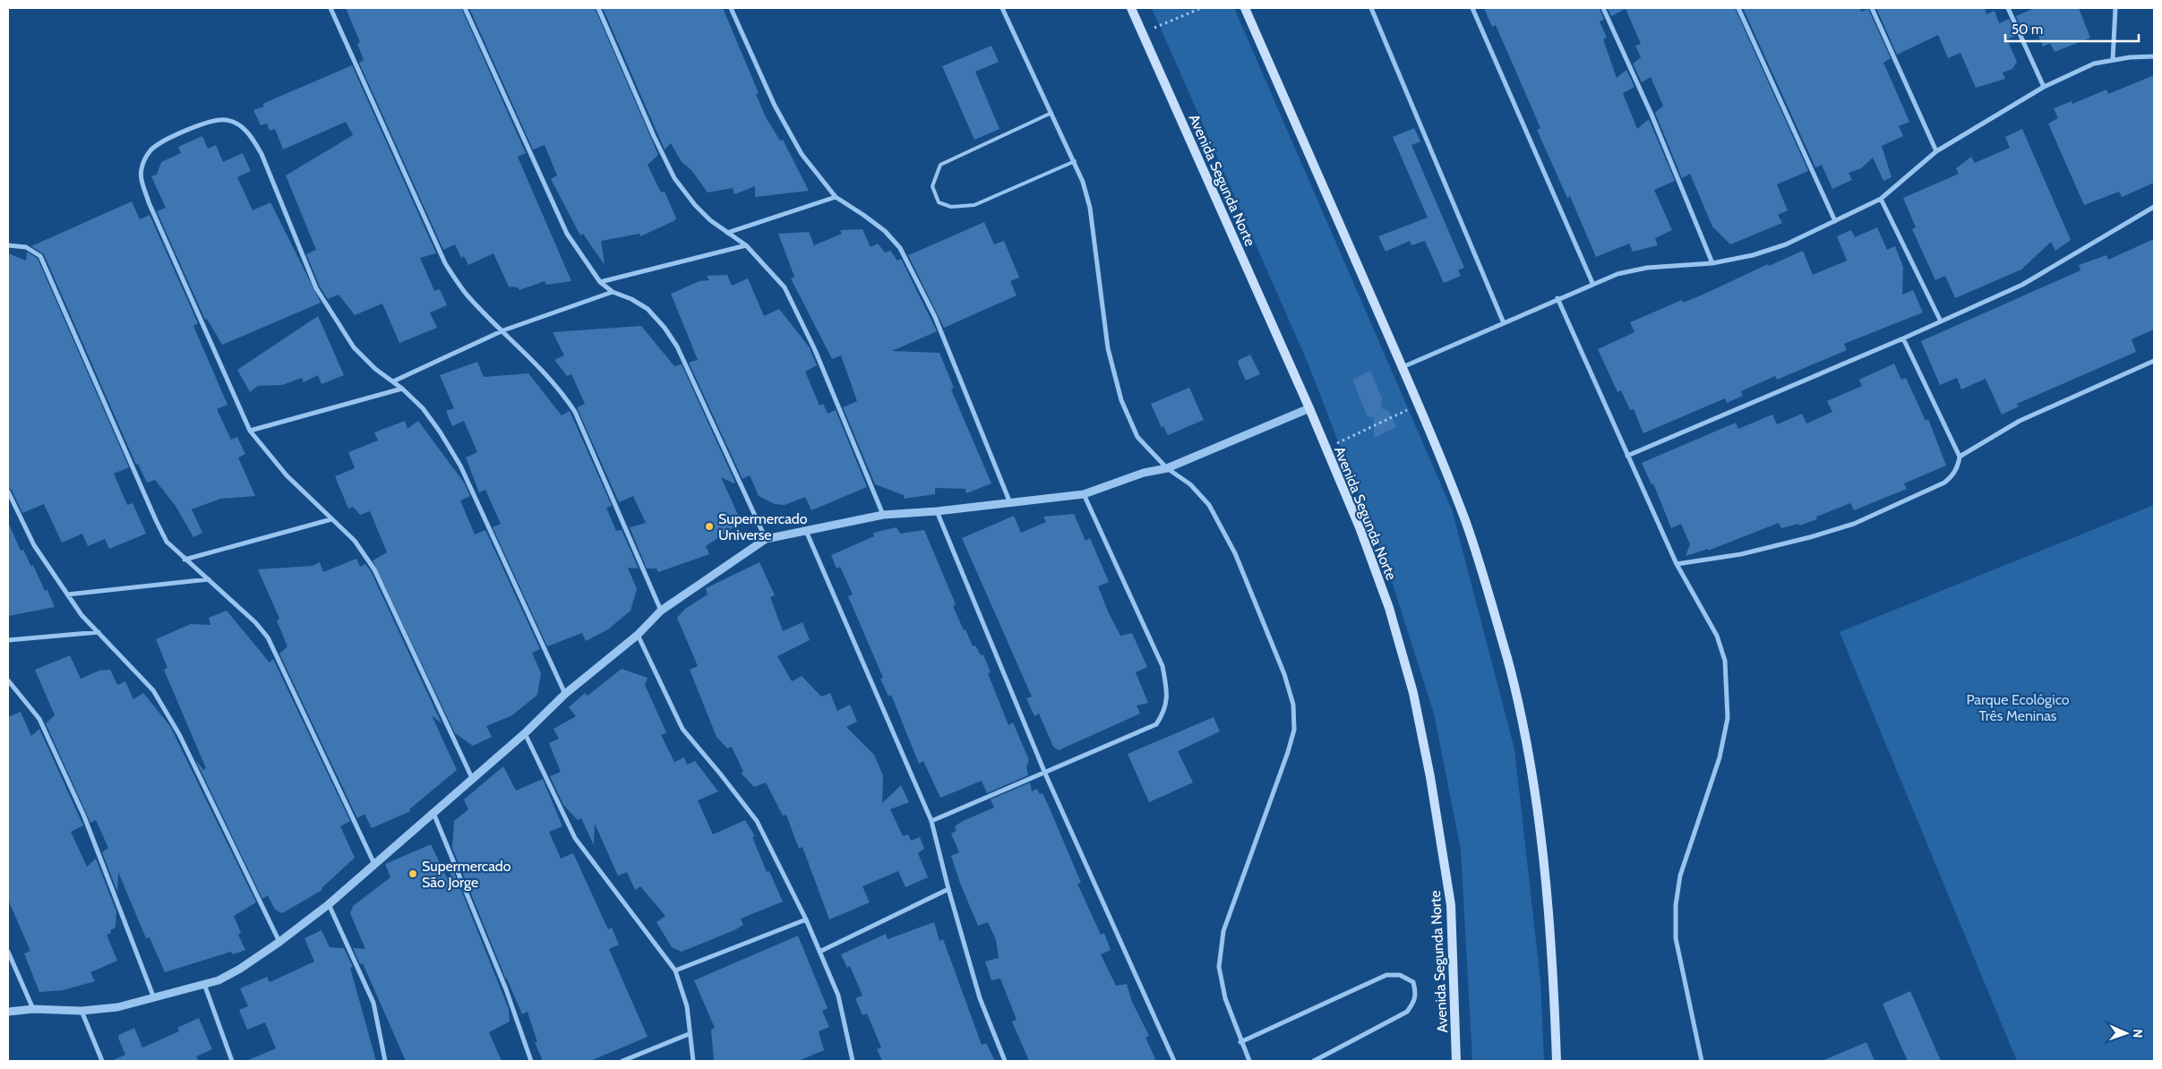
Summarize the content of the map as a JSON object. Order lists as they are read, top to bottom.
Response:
{
  "streets": {
    "main road": ["Avenida Segunda Norte"]
  },
  "parks": ["Parque Ecológico Três Meninas"],
  "places": ["Supermercado Universe", "Supermercado São Jorge"],
  "scale_bar": "50 m",
  "north": "right"
}
